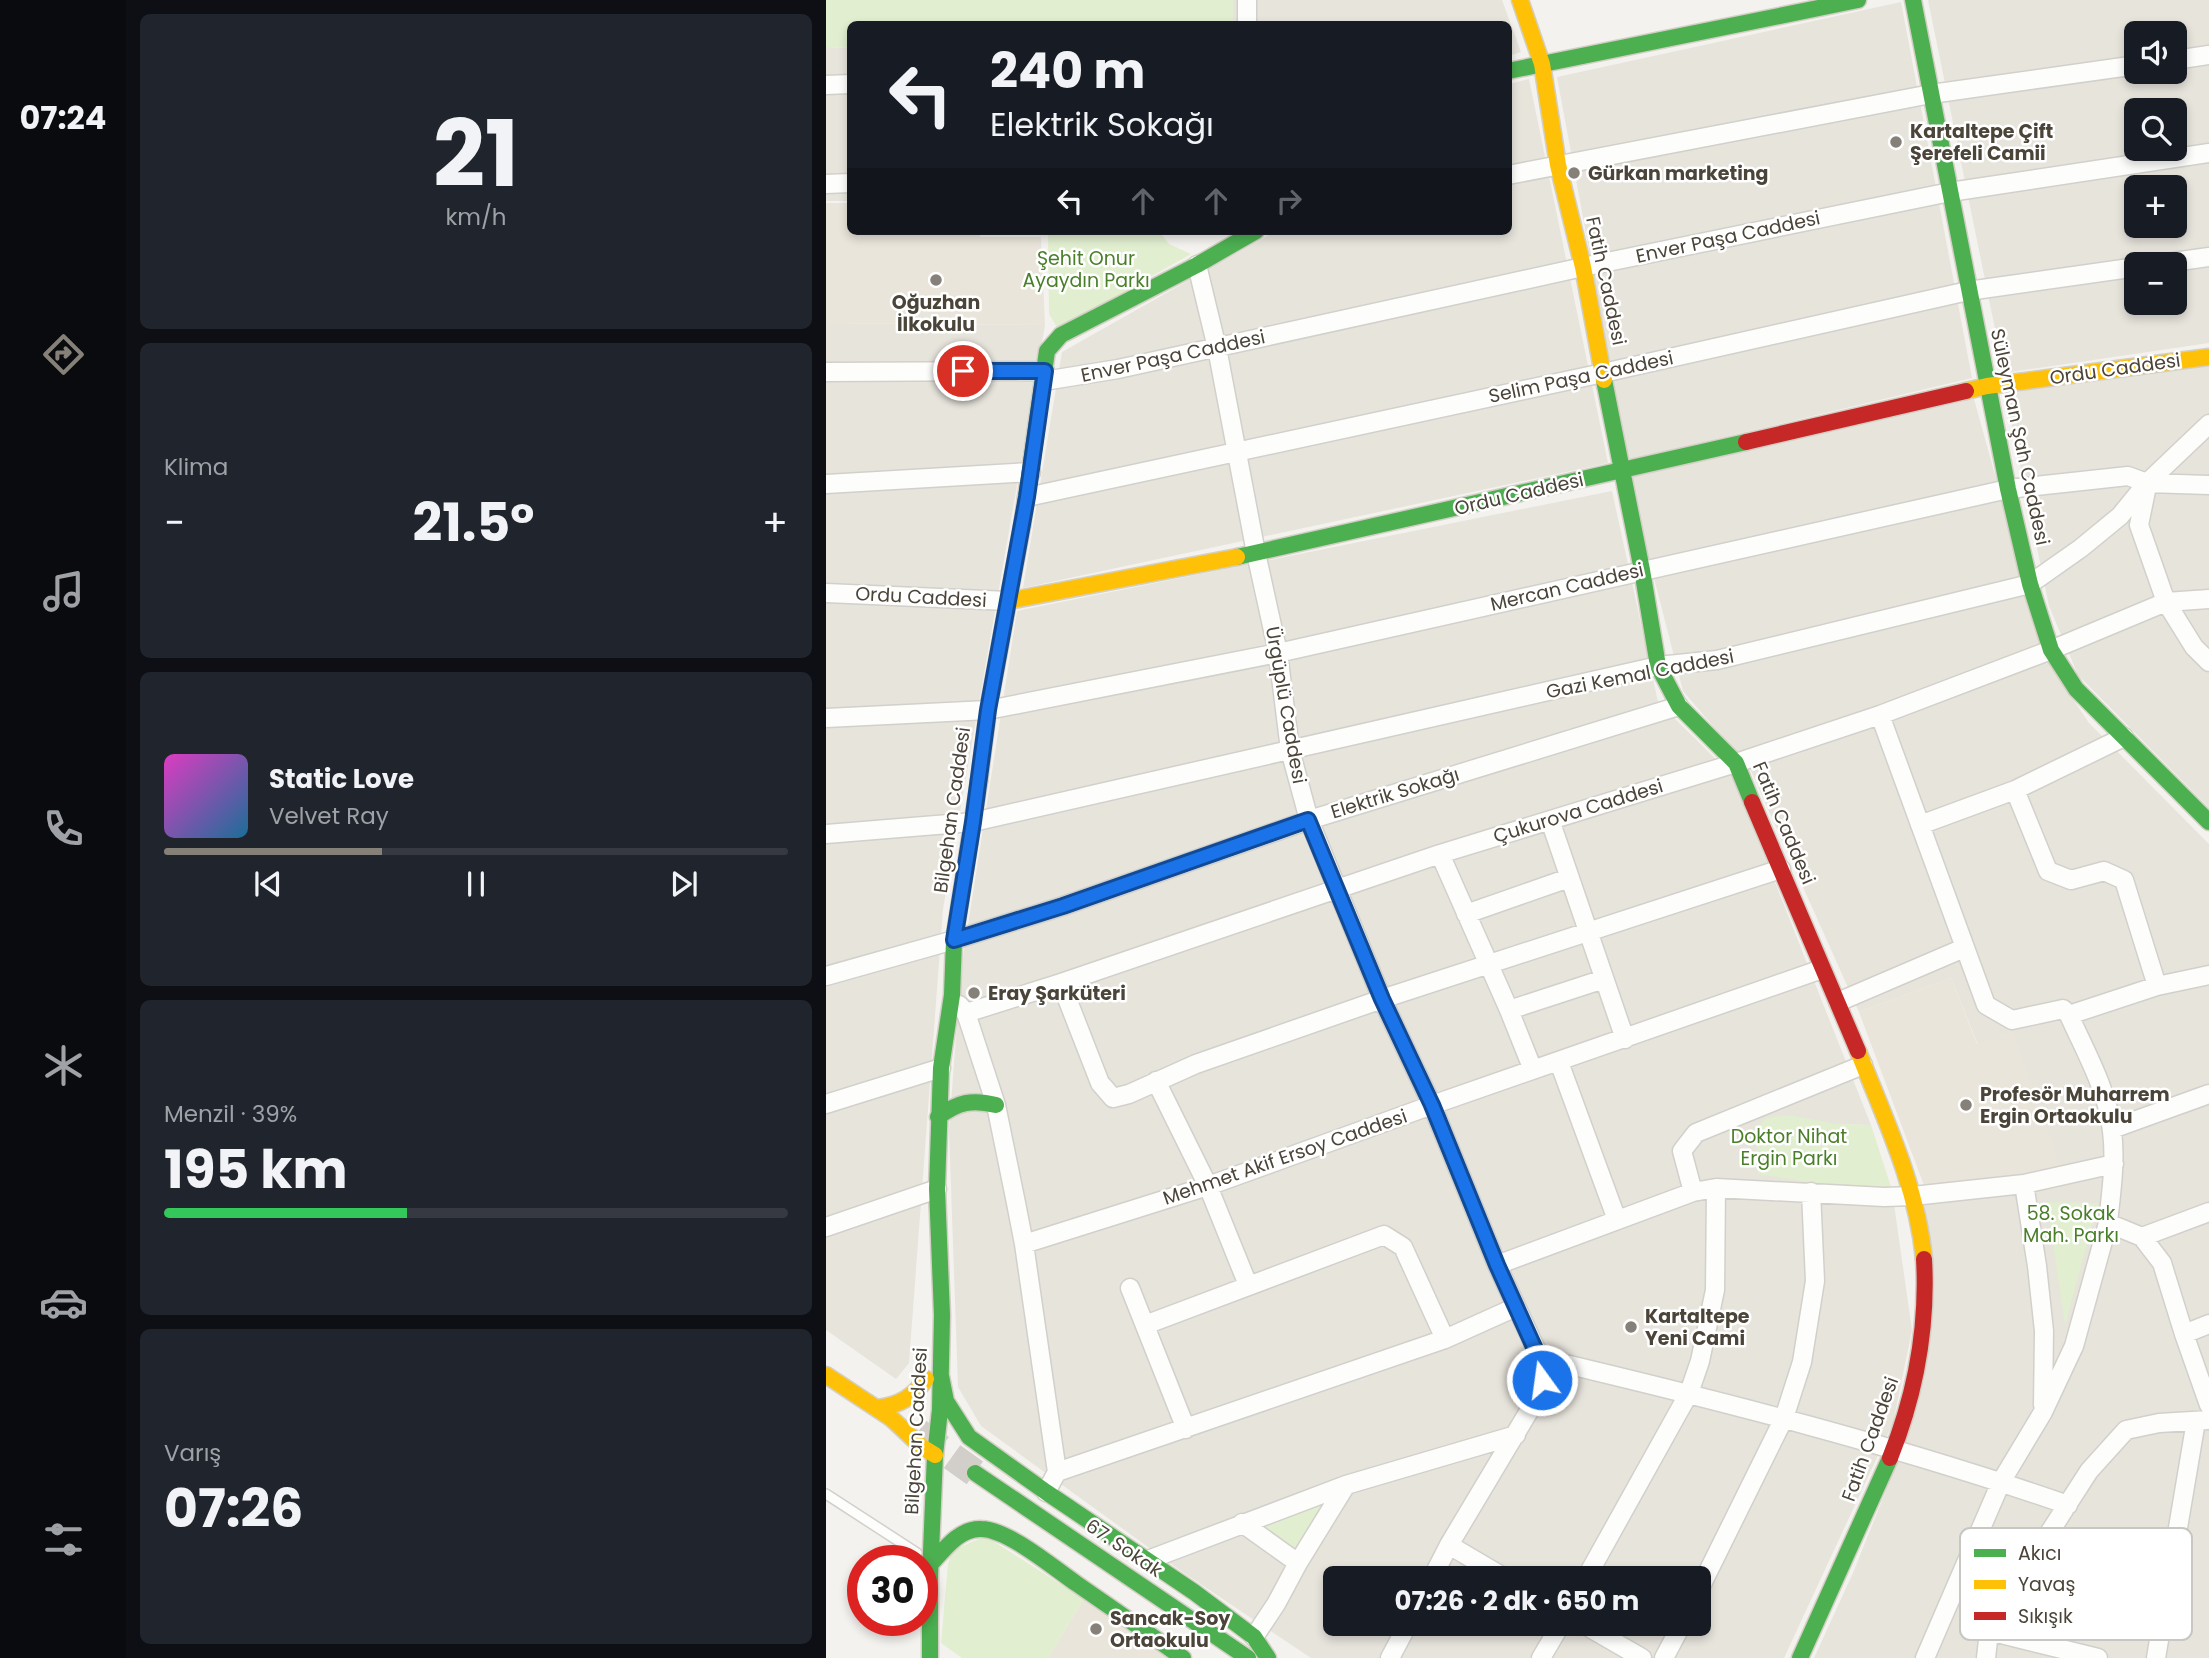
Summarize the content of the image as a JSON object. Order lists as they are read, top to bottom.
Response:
{
  "streets": {
    "street": [
      "Enver Paşa Caddesi",
      "Fatih Caddesi",
      "Ordu Caddesi",
      "Selim Paşa Caddesi",
      "Süleyman Şah Caddesi",
      "Mercan Caddesi",
      "Gazi Kemal Caddesi",
      "Ürgüplü Caddesi",
      "Elektrik Sokağı",
      "Bilgehan Caddesi",
      "Çukurova Caddesi",
      "Mehmet Akif Ersoy Caddesi",
      "67. Sokak"
    ]
  },
  "crossings": [
    ["Enver Paşa Caddesi", "Fatih Caddesi"],
    ["Enver Paşa Caddesi", "Süleyman Şah Caddesi"],
    ["Enver Paşa Caddesi", "Ürgüplü Caddesi"],
    ["Enver Paşa Caddesi", "Bilgehan Caddesi"],
    ["Fatih Caddesi", "Ordu Caddesi"],
    ["Fatih Caddesi", "Selim Paşa Caddesi"],
    ["Fatih Caddesi", "Mercan Caddesi"],
    ["Fatih Caddesi", "Gazi Kemal Caddesi"],
    ["Fatih Caddesi", "Elektrik Sokağı"],
    ["Fatih Caddesi", "Çukurova Caddesi"],
    ["Fatih Caddesi", "Mehmet Akif Ersoy Caddesi"],
    ["Ordu Caddesi", "Süleyman Şah Caddesi"],
    ["Ordu Caddesi", "Ürgüplü Caddesi"],
    ["Ordu Caddesi", "Bilgehan Caddesi"],
    ["Selim Paşa Caddesi", "Süleyman Şah Caddesi"],
    ["Selim Paşa Caddesi", "Ürgüplü Caddesi"],
    ["Selim Paşa Caddesi", "Bilgehan Caddesi"],
    ["Süleyman Şah Caddesi", "Mercan Caddesi"],
    ["Süleyman Şah Caddesi", "Gazi Kemal Caddesi"],
    ["Süleyman Şah Caddesi", "Çukurova Caddesi"],
    ["Mercan Caddesi", "Gazi Kemal Caddesi"],
    ["Mercan Caddesi", "Ürgüplü Caddesi"],
    ["Mercan Caddesi", "Bilgehan Caddesi"],
    ["Gazi Kemal Caddesi", "Ürgüplü Caddesi"],
    ["Gazi Kemal Caddesi", "Bilgehan Caddesi"],
    ["Ürgüplü Caddesi", "Elektrik Sokağı"],
    ["Ürgüplü Caddesi", "Bilgehan Caddesi"],
    ["Ürgüplü Caddesi", "Çukurova Caddesi"],
    ["Ürgüplü Caddesi", "Mehmet Akif Ersoy Caddesi"],
    ["Elektrik Sokağı", "Bilgehan Caddesi"]
  ],
  "parks": ["Şehit Onur Ayaydın Parkı", "Doktor Nihat Ergin Parkı", "58. Sokak Mah. Parkı"],
  "places": [
    "Kartaltepe Çift Şerefeli Camii",
    "Gürkan marketing",
    "Oğuzhan İlkokulu",
    "Eray Şarküteri",
    "Profesör Muharrem Ergin Ortaokulu",
    "Kartaltepe Yeni Cami",
    "Sancak-Soy Ortaokulu"
  ],
  "legend": ["Akıcı", "Yavaş", "Sıkışık"],
  "page": {
    "tabs": "07:24",
    "tile": [
      ["21", "km/h"],
      "Klima",
      ["Menzil · 39%", "195 km"],
      ["Varış", "07:26"]
    ],
    "map_buttons": ["+", "−"],
    "turn": ["240 m", "Elektrik Sokağı"],
    "heat": ["−", "21.5°", "+"],
    "song": ["Static Love", "Velvet Ray"],
    "limit": "30",
    "trip": "07:26 · 2 dk · 650 m"
  }
}
